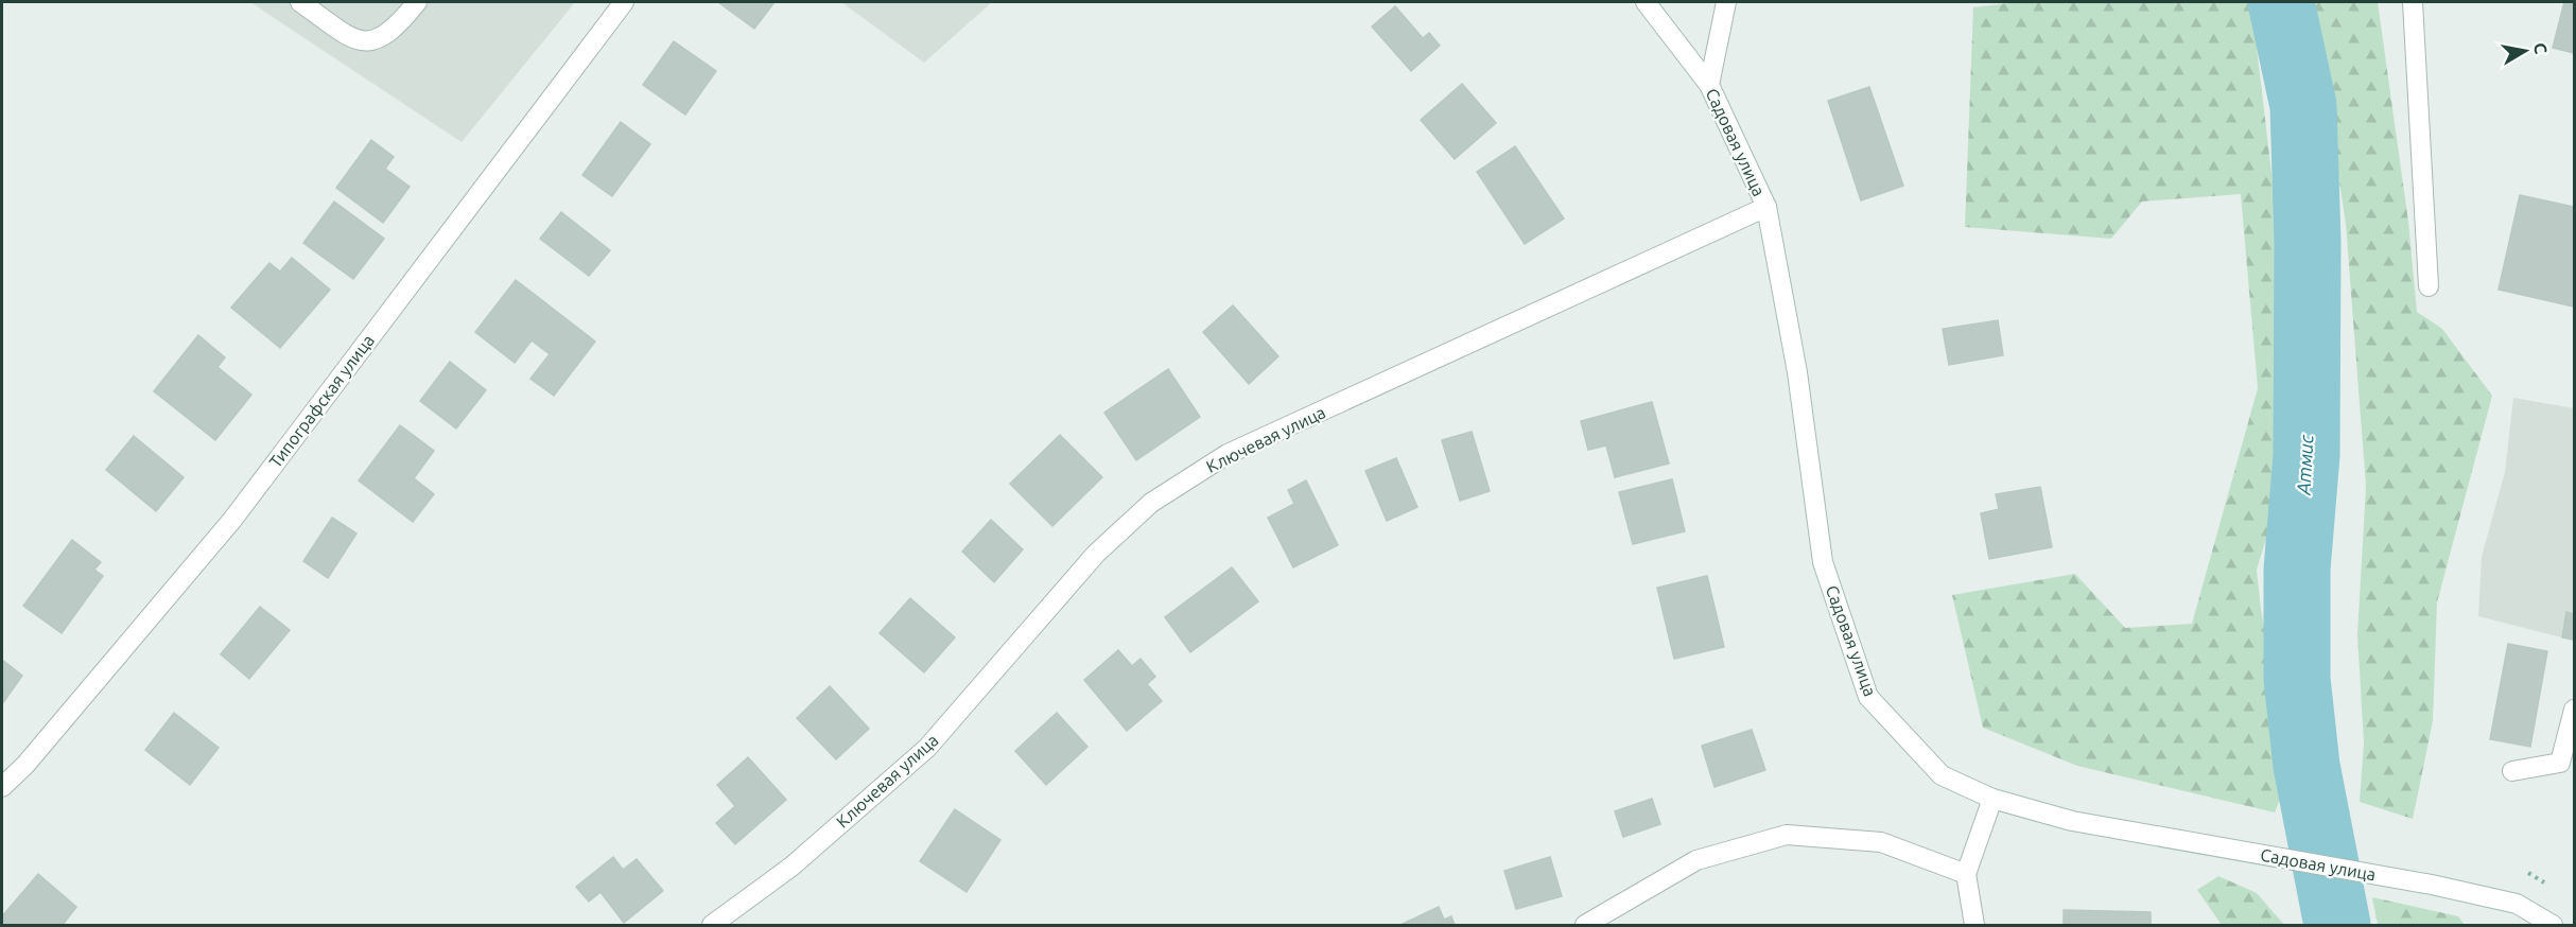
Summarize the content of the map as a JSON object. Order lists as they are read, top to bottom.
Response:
{
  "streets": {
    "street": ["Садовая улица", "Типографская улица", "Ключевая улица"]
  },
  "crossings": [
    ["Садовая улица", "Ключевая улица"]
  ],
  "water": ["Атмис"],
  "north": "right"
}
